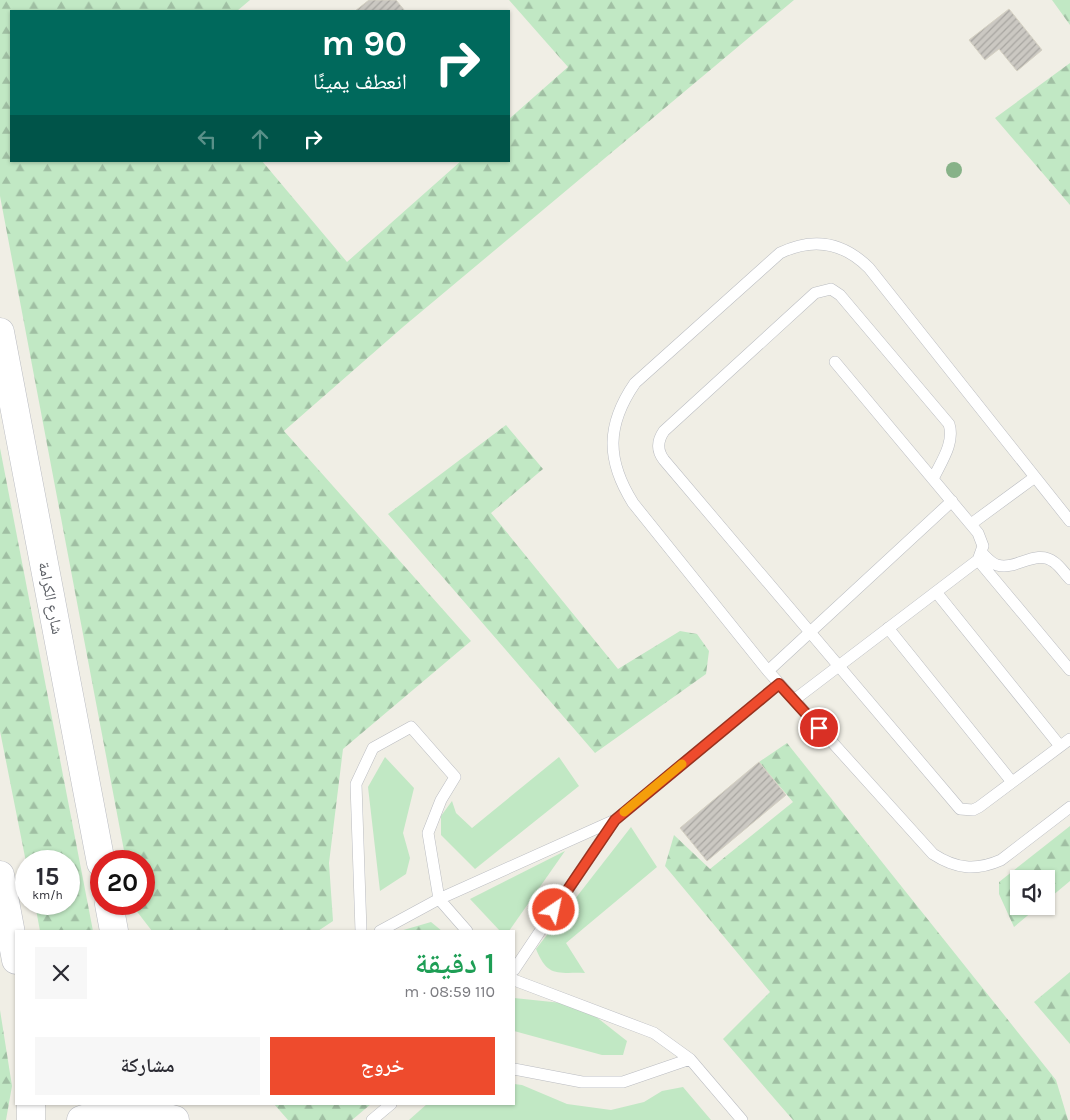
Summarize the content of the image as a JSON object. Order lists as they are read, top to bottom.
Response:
{
  "streets": {
    "main road": ["شارع الكرامة"]
  },
  "page": {
    "turn": ["90 m", "انعطف يمينًا"],
    "speed": "15 km/h",
    "limit": "20",
    "heading": ["1 دقيقة", "110 m · 08:59"],
    "buttons": ["خروج", "مشاركة"]
  }
}
